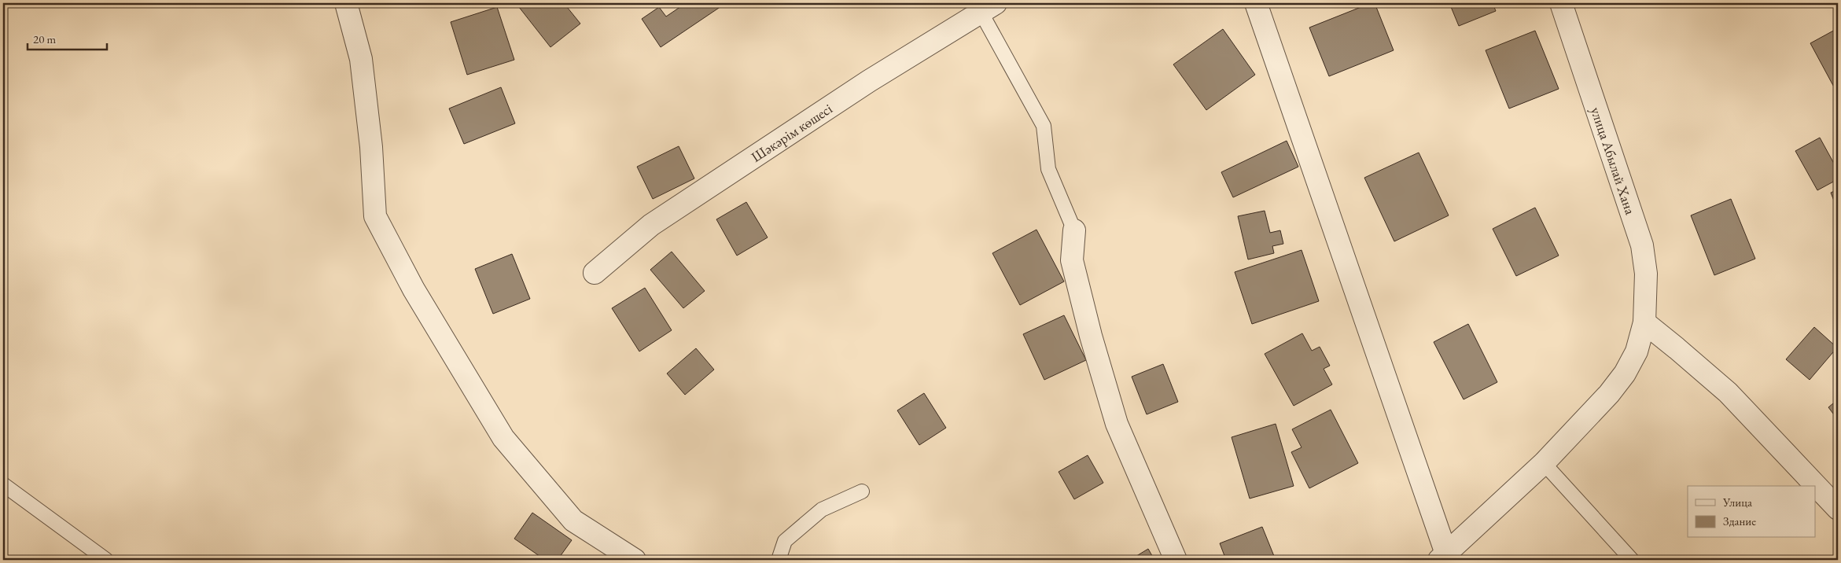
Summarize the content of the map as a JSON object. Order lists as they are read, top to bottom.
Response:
{
  "streets": {
    "street": ["Шәкәрім көшесі", "улица Абылай Хана"]
  },
  "legend": ["Улица", "Здание"],
  "scale_bar": "20 m"
}
